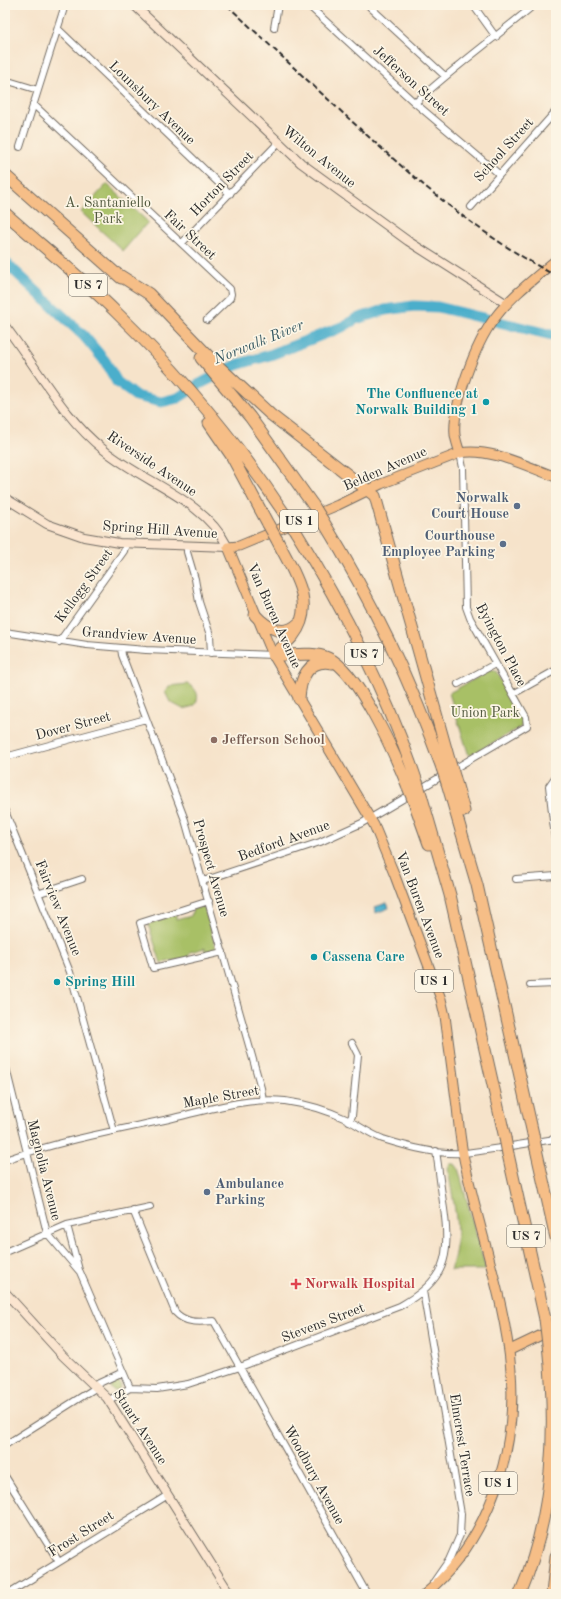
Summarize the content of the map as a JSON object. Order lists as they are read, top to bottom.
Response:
{
  "streets": {
    "highway": ["US 7"],
    "main road": [
      "Wilton Avenue",
      "Riverside Avenue",
      "Belden Avenue",
      "US 1",
      "Spring Hill Avenue",
      "Van Buren Avenue",
      "Stuart Avenue"
    ],
    "street": [
      "Jefferson Street",
      "Lounsbury Avenue",
      "School Street",
      "Horton Street",
      "Fair Street",
      "Kellogg Street",
      "Grandview Avenue",
      "Byington Place",
      "Dover Street",
      "Bedford Avenue",
      "Prospect Avenue",
      "Fairview Avenue",
      "Maple Street",
      "Magnolia Avenue",
      "Stevens Street",
      "Elmcrest Terrace",
      "Woodbury Avenue",
      "Frost Street"
    ]
  },
  "crossings": [
    ["Jefferson Street", "School Street"],
    ["Lounsbury Avenue", "Horton Street"],
    ["Wilton Avenue", "Horton Street"],
    ["Horton Street", "Fair Street"],
    ["Riverside Avenue", "Belden Avenue"],
    ["Riverside Avenue", "Spring Hill Avenue"],
    ["Riverside Avenue", "Van Buren Avenue"],
    ["Belden Avenue", "Spring Hill Avenue"],
    ["Belden Avenue", "Van Buren Avenue"],
    ["Belden Avenue", "Byington Place"],
    ["US 1", "Van Buren Avenue"],
    ["US 1", "Elmcrest Terrace"],
    ["Spring Hill Avenue", "Kellogg Street"],
    ["Spring Hill Avenue", "Van Buren Avenue"],
    ["Kellogg Street", "Grandview Avenue"],
    ["Van Buren Avenue", "Grandview Avenue"],
    ["Van Buren Avenue", "Bedford Avenue"],
    ["Van Buren Avenue", "Maple Street"],
    ["Grandview Avenue", "Prospect Avenue"],
    ["Byington Place", "Bedford Avenue"],
    ["Dover Street", "Prospect Avenue"],
    ["Bedford Avenue", "Prospect Avenue"],
    ["Prospect Avenue", "Maple Street"],
    ["Fairview Avenue", "Maple Street"],
    ["Maple Street", "Magnolia Avenue"],
    ["Maple Street", "Stevens Street"],
    ["Stevens Street", "Elmcrest Terrace"],
    ["Stevens Street", "Woodbury Avenue"],
    ["Stuart Avenue", "Frost Street"]
  ],
  "water": ["Norwalk River"],
  "parks": ["A. Santaniello Park", "Union Park"],
  "places": {
    "other": [
      "The Confluence at Norwalk Building 1",
      "Norwalk Court House",
      "Courthouse Employee Parking",
      "Jefferson School",
      "Cassena Care",
      "Spring Hill",
      "Ambulance Parking"
    ],
    "health": ["Norwalk Hospital"]
  }
}
